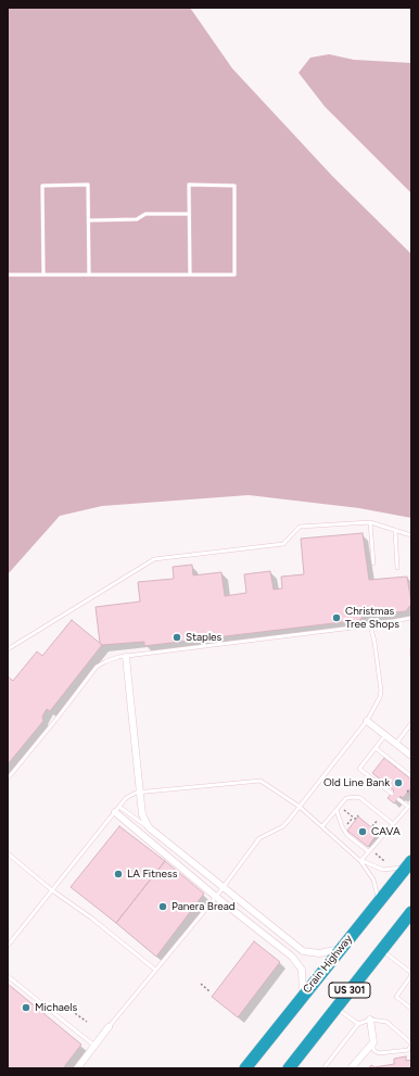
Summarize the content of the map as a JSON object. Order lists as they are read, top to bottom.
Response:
{
  "streets": {
    "highway": ["Crain Highway", "US 301"]
  },
  "places": [
    "Christmas Tree Shops",
    "Staples",
    "Old Line Bank",
    "CAVA",
    "LA Fitness",
    "Panera Bread",
    "Michaels"
  ]
}
